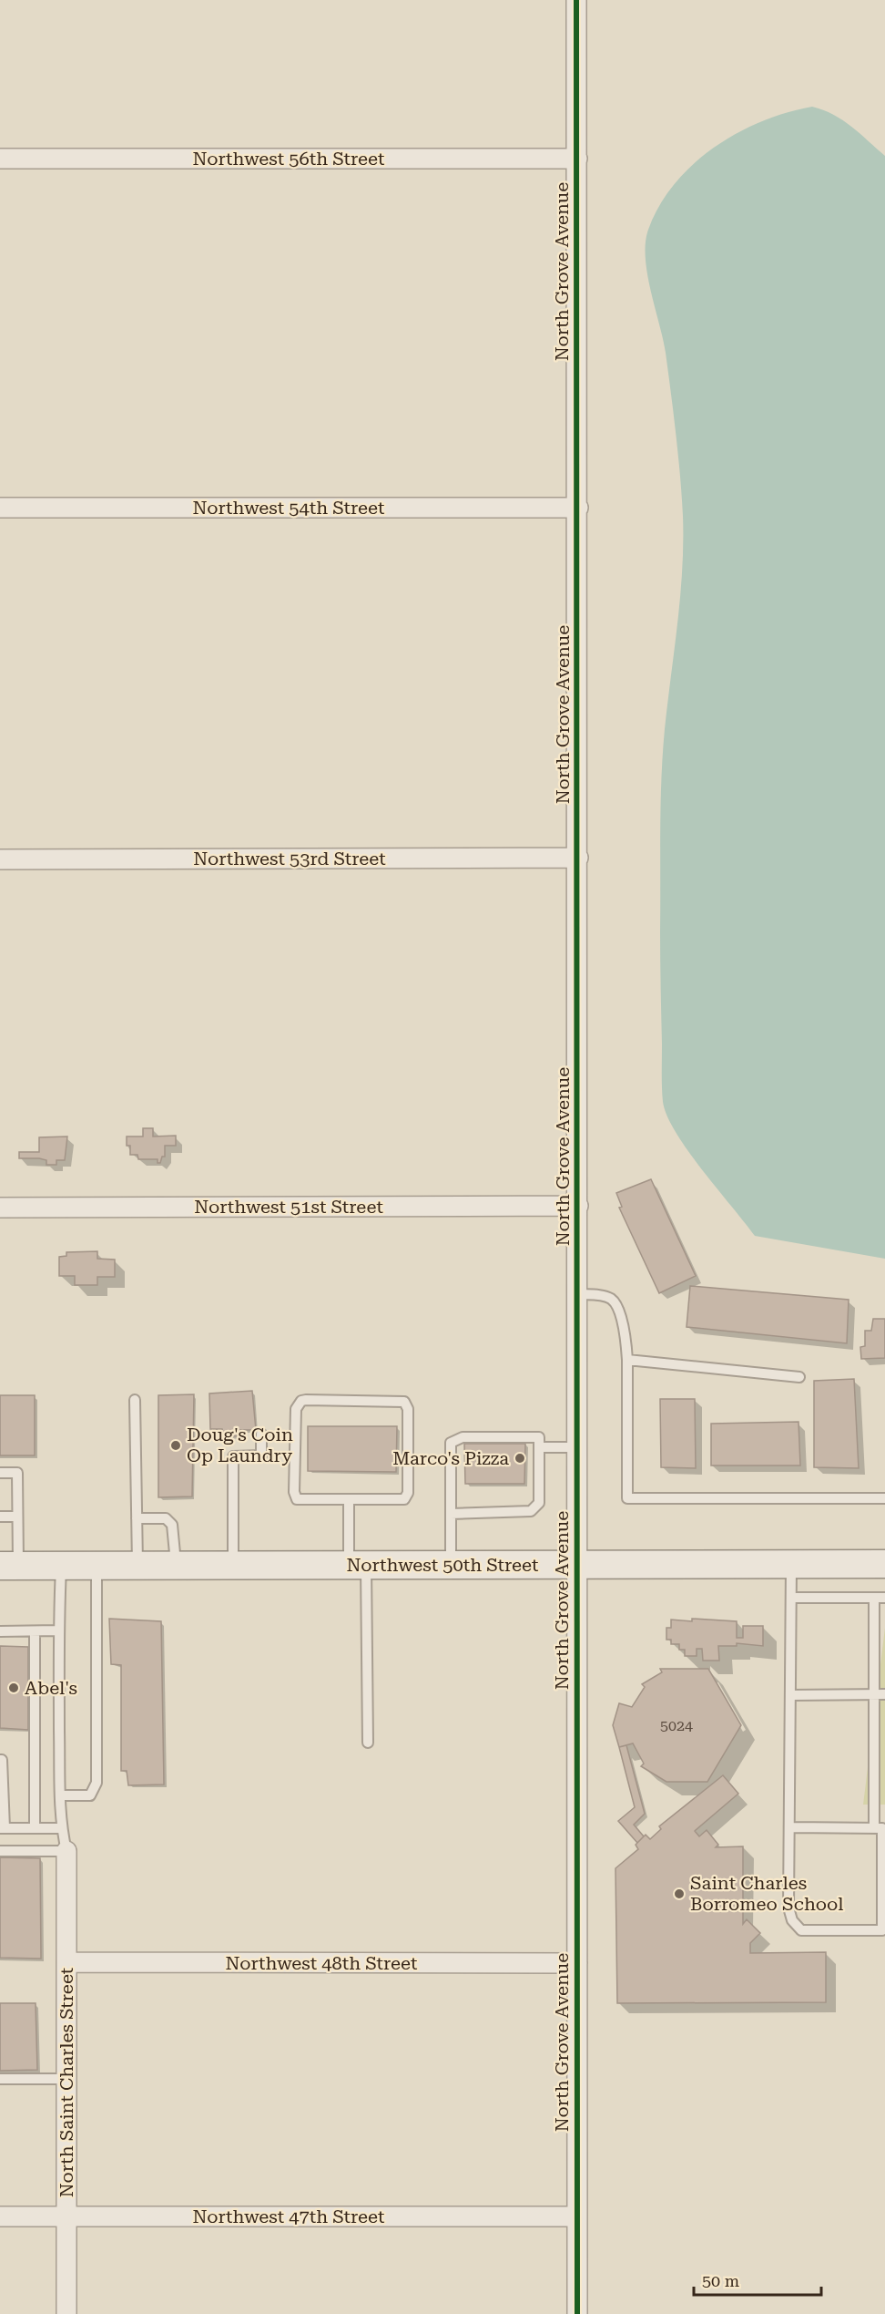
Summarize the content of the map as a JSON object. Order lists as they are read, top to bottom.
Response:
{
  "streets": {
    "main road": ["Northwest 50th Street"],
    "street": [
      "Northwest 56th Street",
      "North Grove Avenue",
      "Northwest 54th Street",
      "Northwest 53rd Street",
      "Northwest 51st Street",
      "Northwest 48th Street",
      "North Saint Charles Street",
      "Northwest 47th Street"
    ]
  },
  "crossings": [
    ["Northwest 56th Street", "North Grove Avenue"],
    ["North Grove Avenue", "Northwest 54th Street"],
    ["North Grove Avenue", "Northwest 53rd Street"],
    ["North Grove Avenue", "Northwest 51st Street"],
    ["North Grove Avenue", "Northwest 50th Street"],
    ["North Grove Avenue", "Northwest 48th Street"],
    ["North Grove Avenue", "Northwest 47th Street"],
    ["Northwest 48th Street", "North Saint Charles Street"],
    ["North Saint Charles Street", "Northwest 47th Street"]
  ],
  "places": [
    "Doug's Coin Op Laundry",
    "Marco's Pizza",
    "Abel's",
    "Saint Charles Borromeo School"
  ],
  "house_numbers": ["5024"],
  "scale_bar": "50 m"
}
